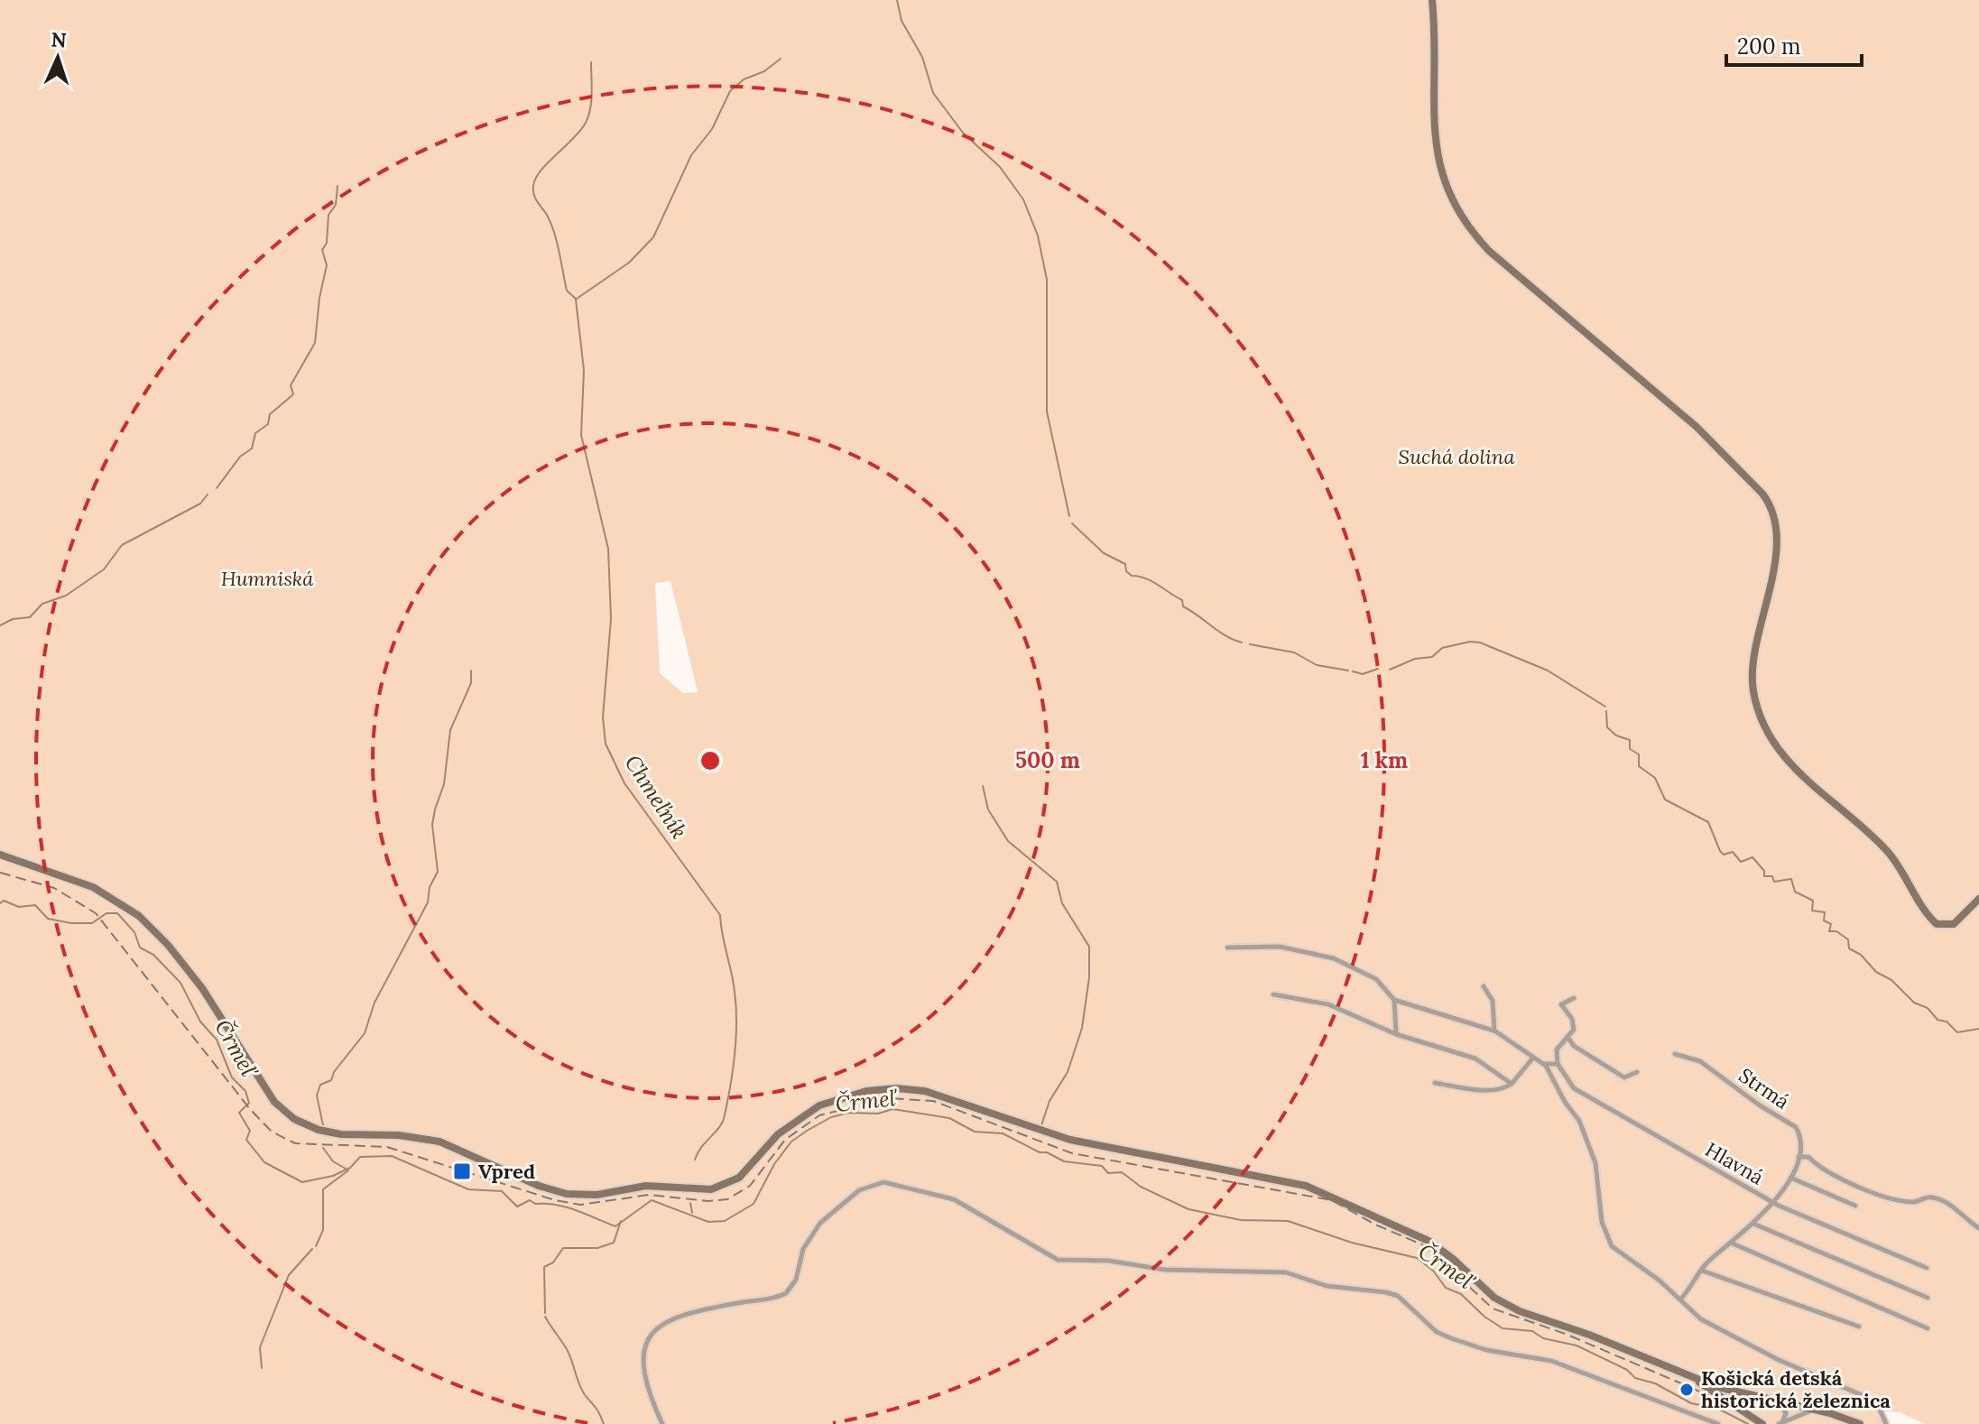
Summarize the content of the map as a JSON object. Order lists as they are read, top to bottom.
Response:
{
  "streets": {
    "street": ["Strmá", "Hlavná"]
  },
  "water": ["Chmeľník", "Črmeľ"],
  "parks": ["Suchá dolina", "Humniská"],
  "places": {
    "transit": ["Vpred"],
    "other": ["Košická detská historická železnica"]
  },
  "scale_bar": "200 m",
  "north": "top",
  "rings": ["500 m", "1 km"]
}
